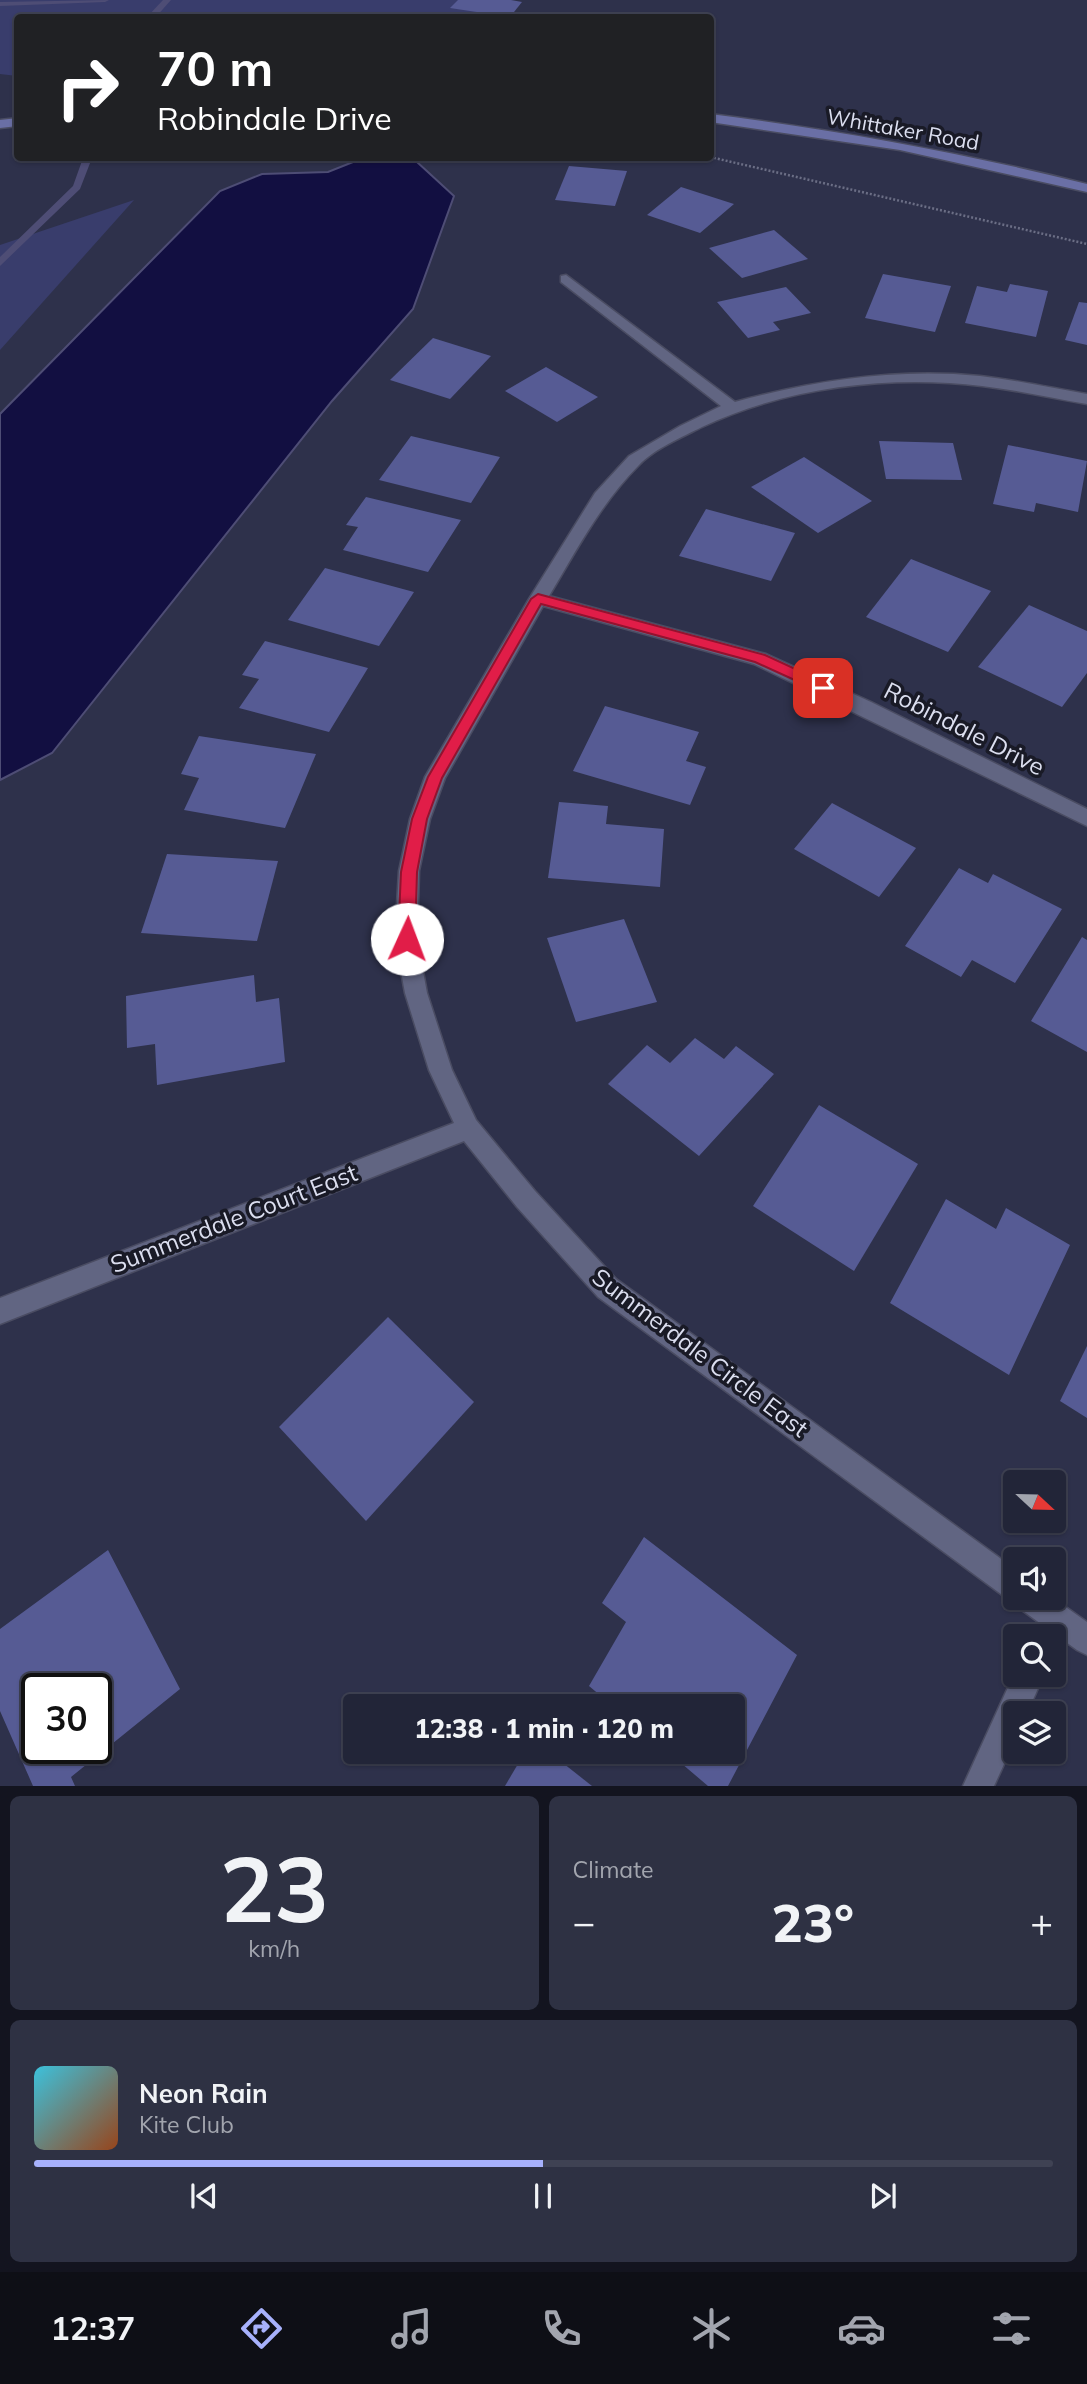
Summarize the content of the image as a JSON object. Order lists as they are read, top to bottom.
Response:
{
  "streets": {
    "main road": ["Whittaker Road"],
    "street": ["Robindale Drive", "Summerdale Court East", "Summerdale Circle East"]
  },
  "crossings": [
    ["Robindale Drive", "Summerdale Circle East"],
    ["Summerdale Court East", "Summerdale Circle East"]
  ],
  "north": "right",
  "page": {
    "turn": ["70 m", "Robindale Drive"],
    "limit": "30",
    "trip": "12:38 · 1 min · 120 m",
    "tile": [
      ["23", "km/h"],
      "Climate"
    ],
    "heat": ["−", "23°", "+"],
    "song": ["Neon Rain", "Kite Club"],
    "tabs": "12:37"
  }
}
